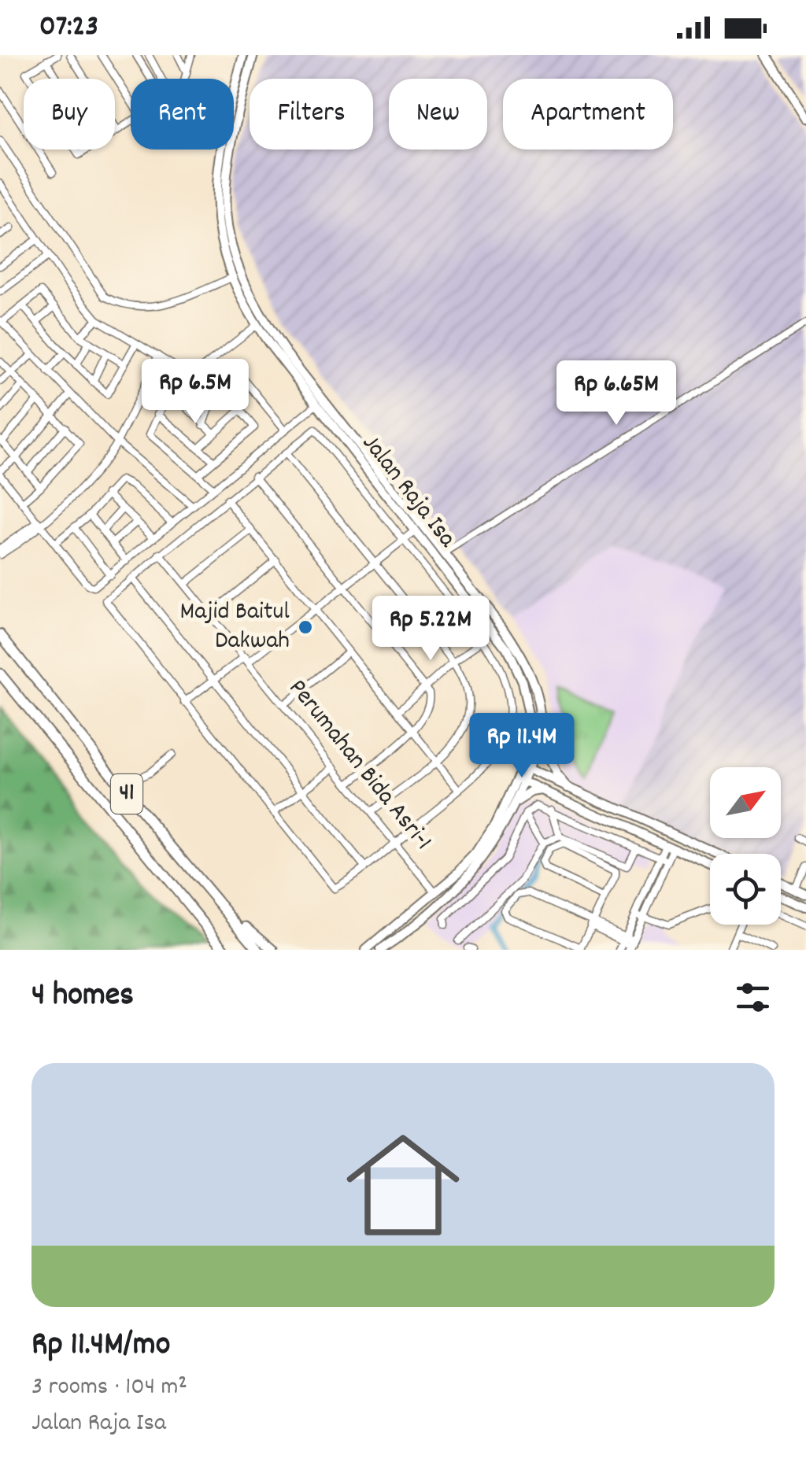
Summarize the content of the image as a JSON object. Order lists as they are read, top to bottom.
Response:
{
  "streets": {
    "highway": ["41"],
    "main road": ["Jalan Raja Isa"],
    "street": ["Perumahan Bida Asri-1"]
  },
  "crossings": [
    ["Jalan Raja Isa", "Perumahan Bida Asri-1"]
  ],
  "places": ["Majid Baitul Dakwah"],
  "north": "top right",
  "page": {
    "status": "07:23",
    "chip": [
      "Buy",
      "Rent",
      "Filters",
      "New",
      "Apartment"
    ],
    "price": [
      "Rp 6.5M",
      "Rp 6.65M",
      "Rp 5.22M",
      "Rp 11.4M"
    ],
    "heading": "4 homes",
    "list": [
      {
        "name": "Rp 11.4M/mo",
        "note": "3 rooms · 104 m² · Jalan Raja Isa"
      }
    ]
  }
}
